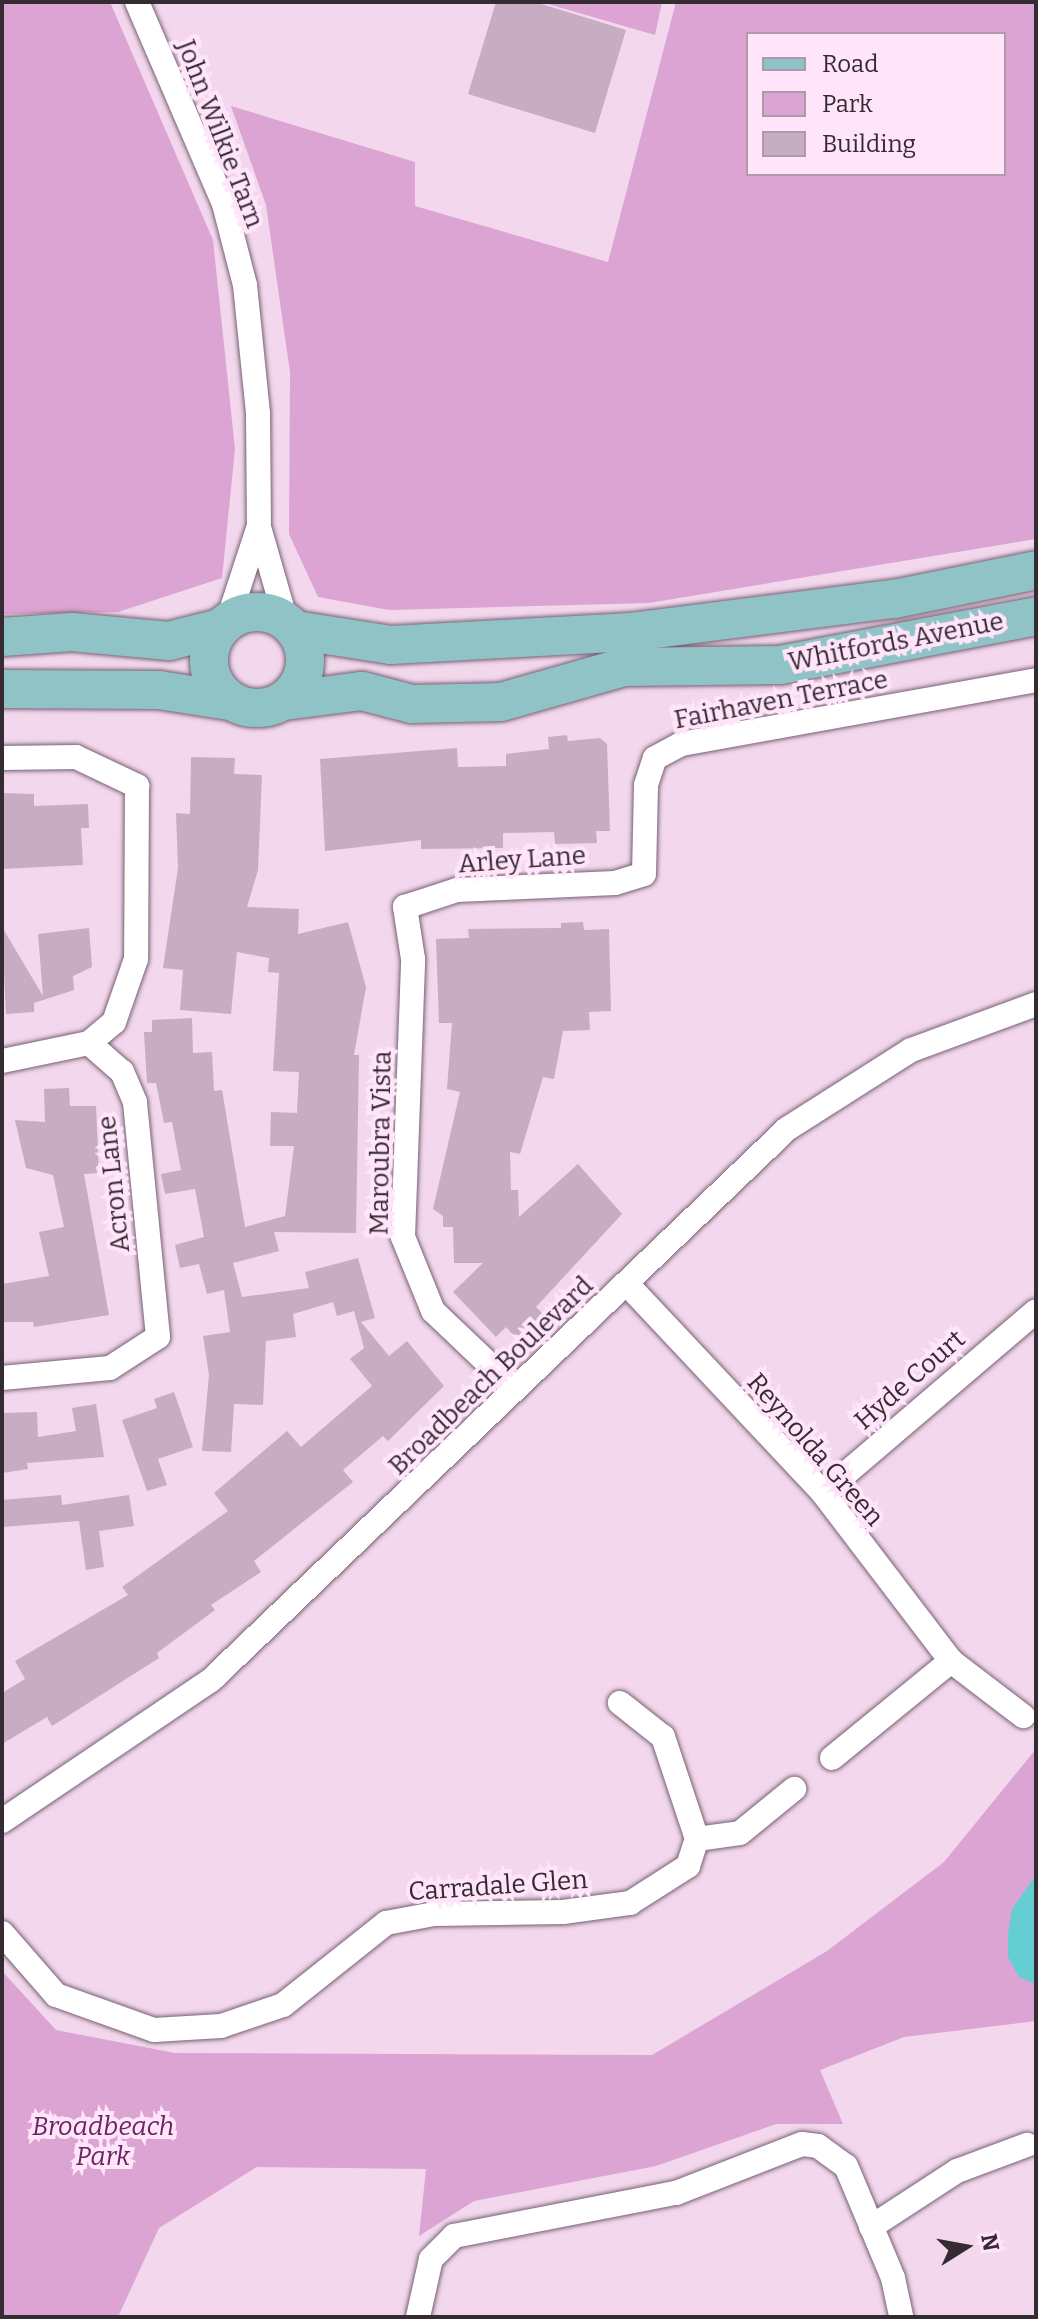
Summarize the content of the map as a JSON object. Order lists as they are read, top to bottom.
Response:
{
  "streets": {
    "main road": ["Whitfords Avenue"],
    "street": [
      "John Wilkie Tarn",
      "Fairhaven Terrace",
      "Arley Lane",
      "Maroubra Vista",
      "Acron Lane",
      "Broadbeach Boulevard",
      "Hyde Court",
      "Reynolda Green",
      "Carradale Glen"
    ]
  },
  "crossings": [
    ["John Wilkie Tarn", "Whitfords Avenue"],
    ["Fairhaven Terrace", "Arley Lane"],
    ["Arley Lane", "Maroubra Vista"],
    ["Maroubra Vista", "Broadbeach Boulevard"],
    ["Broadbeach Boulevard", "Reynolda Green"],
    ["Hyde Court", "Reynolda Green"]
  ],
  "parks": ["Broadbeach Park"],
  "legend": ["Road", "Park", "Building"],
  "north": "right"
}
